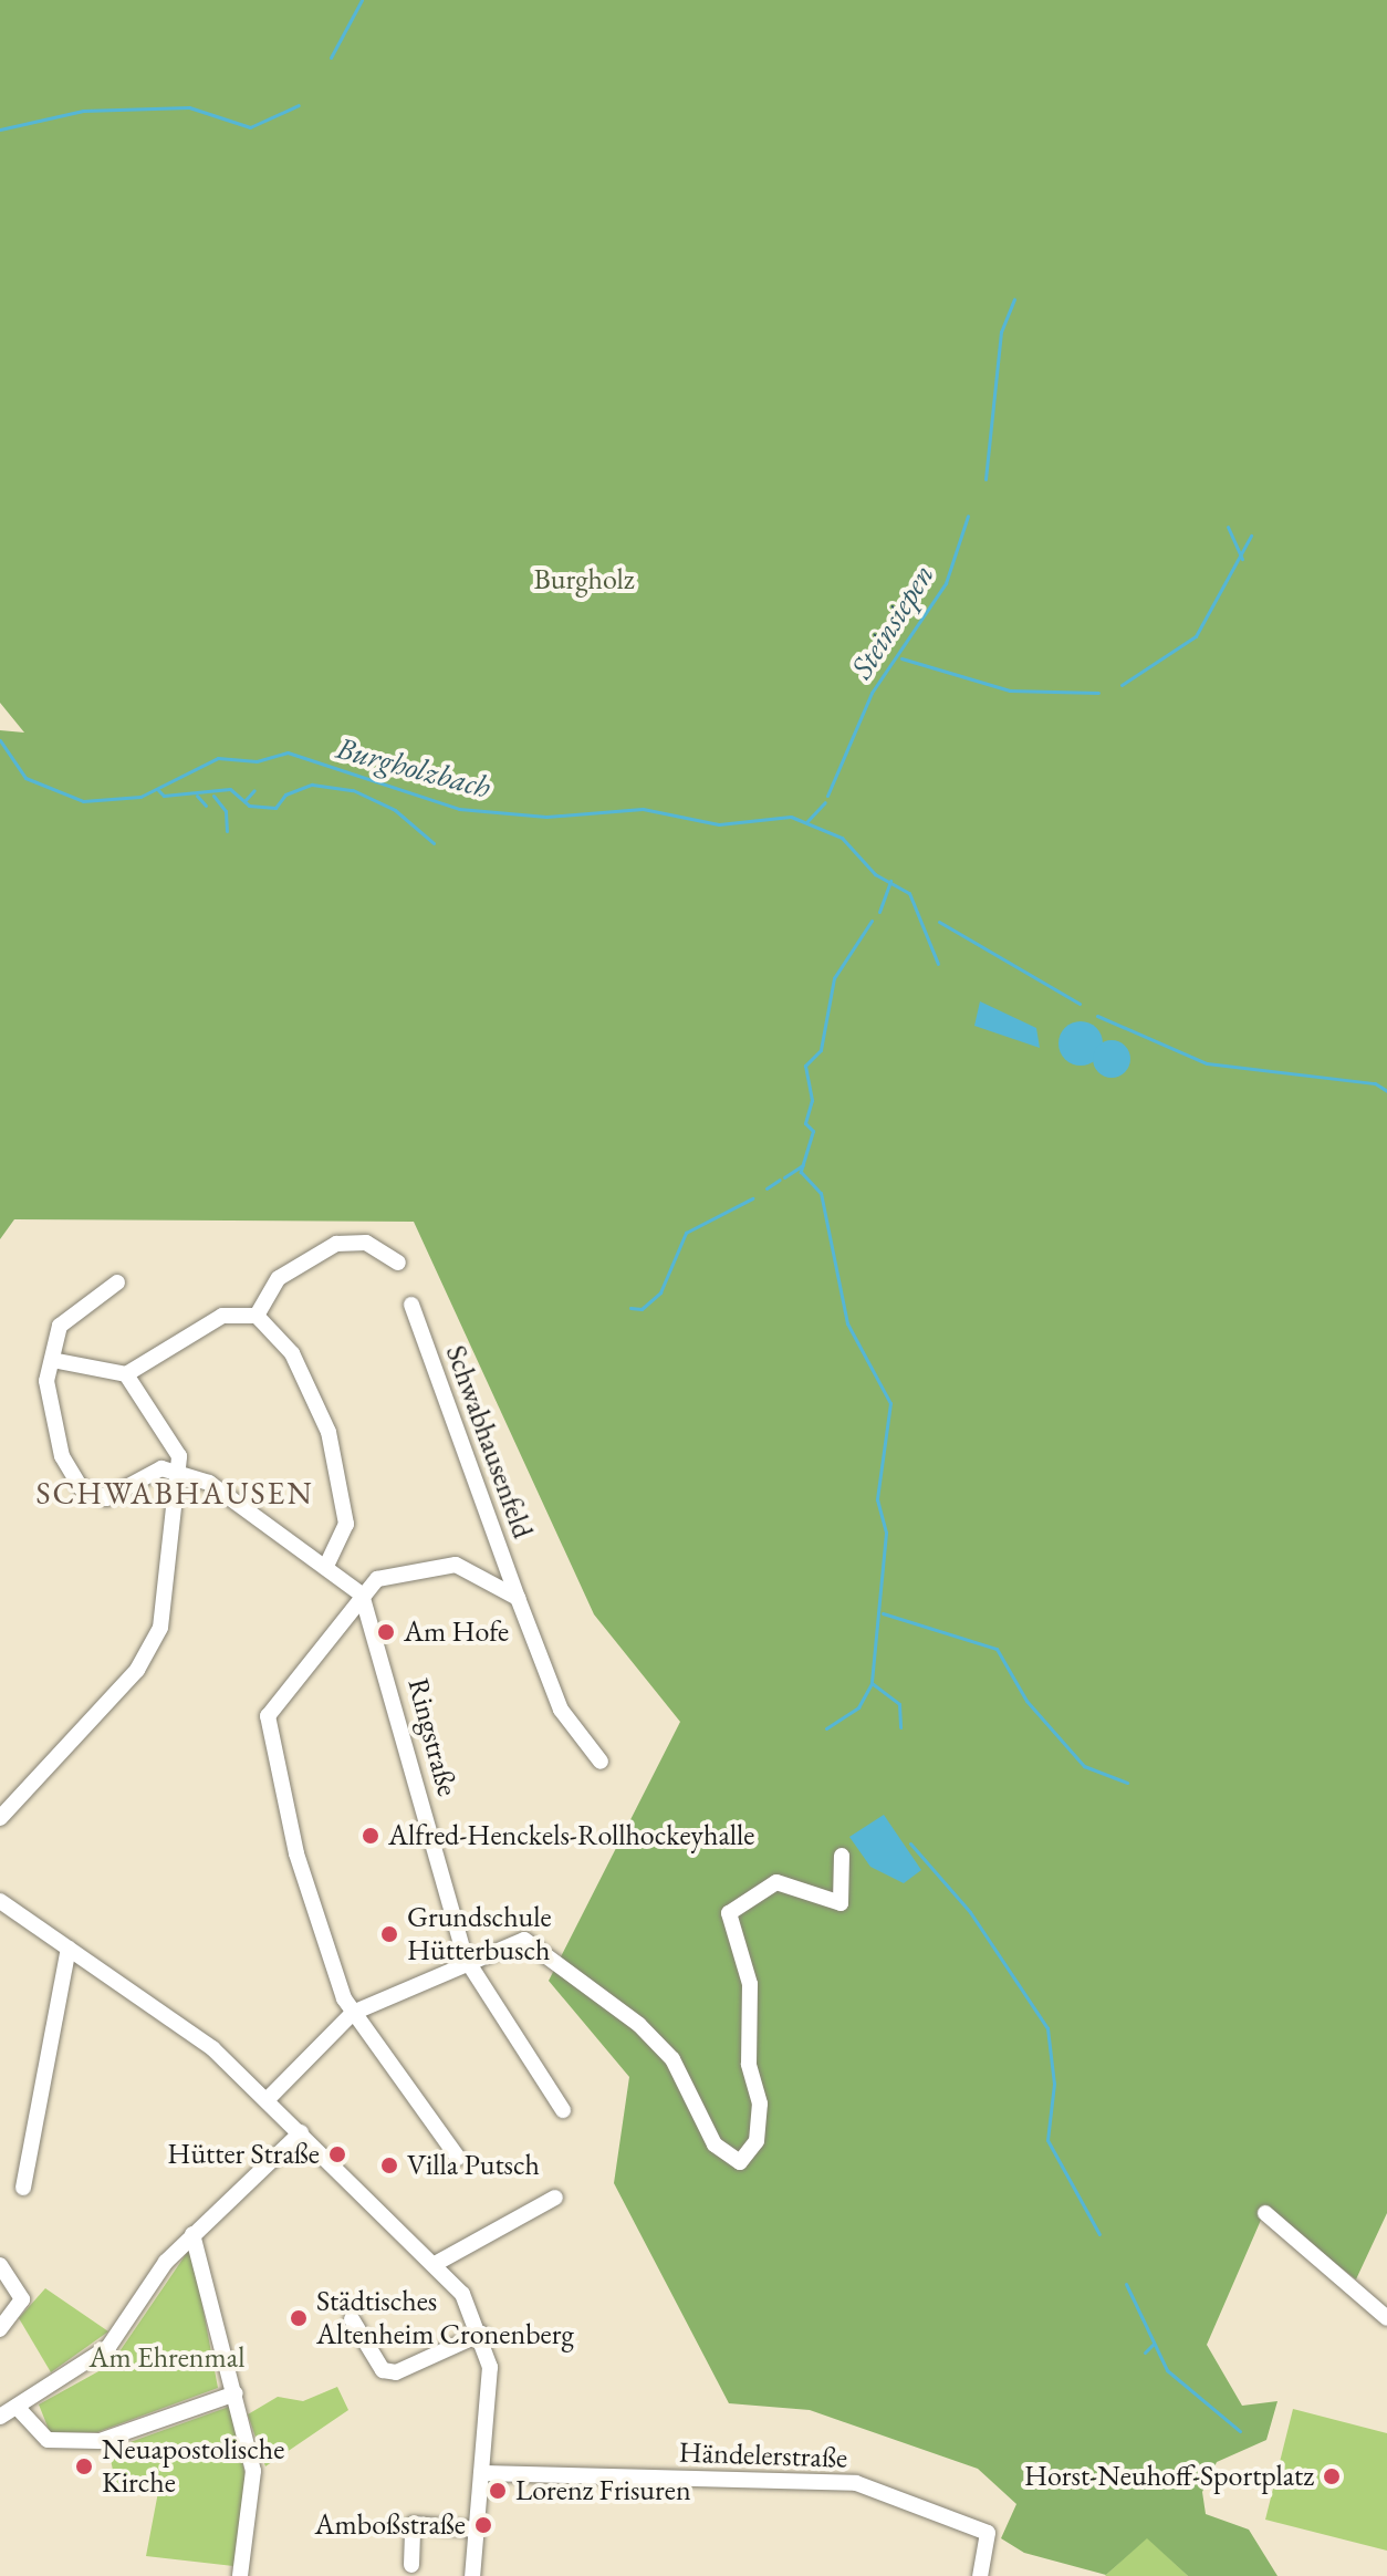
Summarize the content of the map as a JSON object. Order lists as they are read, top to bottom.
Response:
{
  "streets": {
    "street": ["Schwabhausenfeld", "Ringstraße", "Händelerstraße"]
  },
  "crossings": [
    ["Schwabhausenfeld", "Ringstraße"]
  ],
  "districts": ["SCHWABHAUSEN"],
  "water": ["Steinsiepen", "Burgholzbach"],
  "parks": ["Burgholz", "Am Ehrenmal"],
  "places": [
    "Am Hofe",
    "Alfred-Henckels-Rollhockeyhalle",
    "Grundschule Hütterbusch",
    "Hütter Straße",
    "Villa Putsch",
    "Städtisches Altenheim Cronenberg",
    "Neuapostolische Kirche",
    "Horst-Neuhoff-Sportplatz",
    "Lorenz Frisuren",
    "Amboßstraße"
  ]
}
